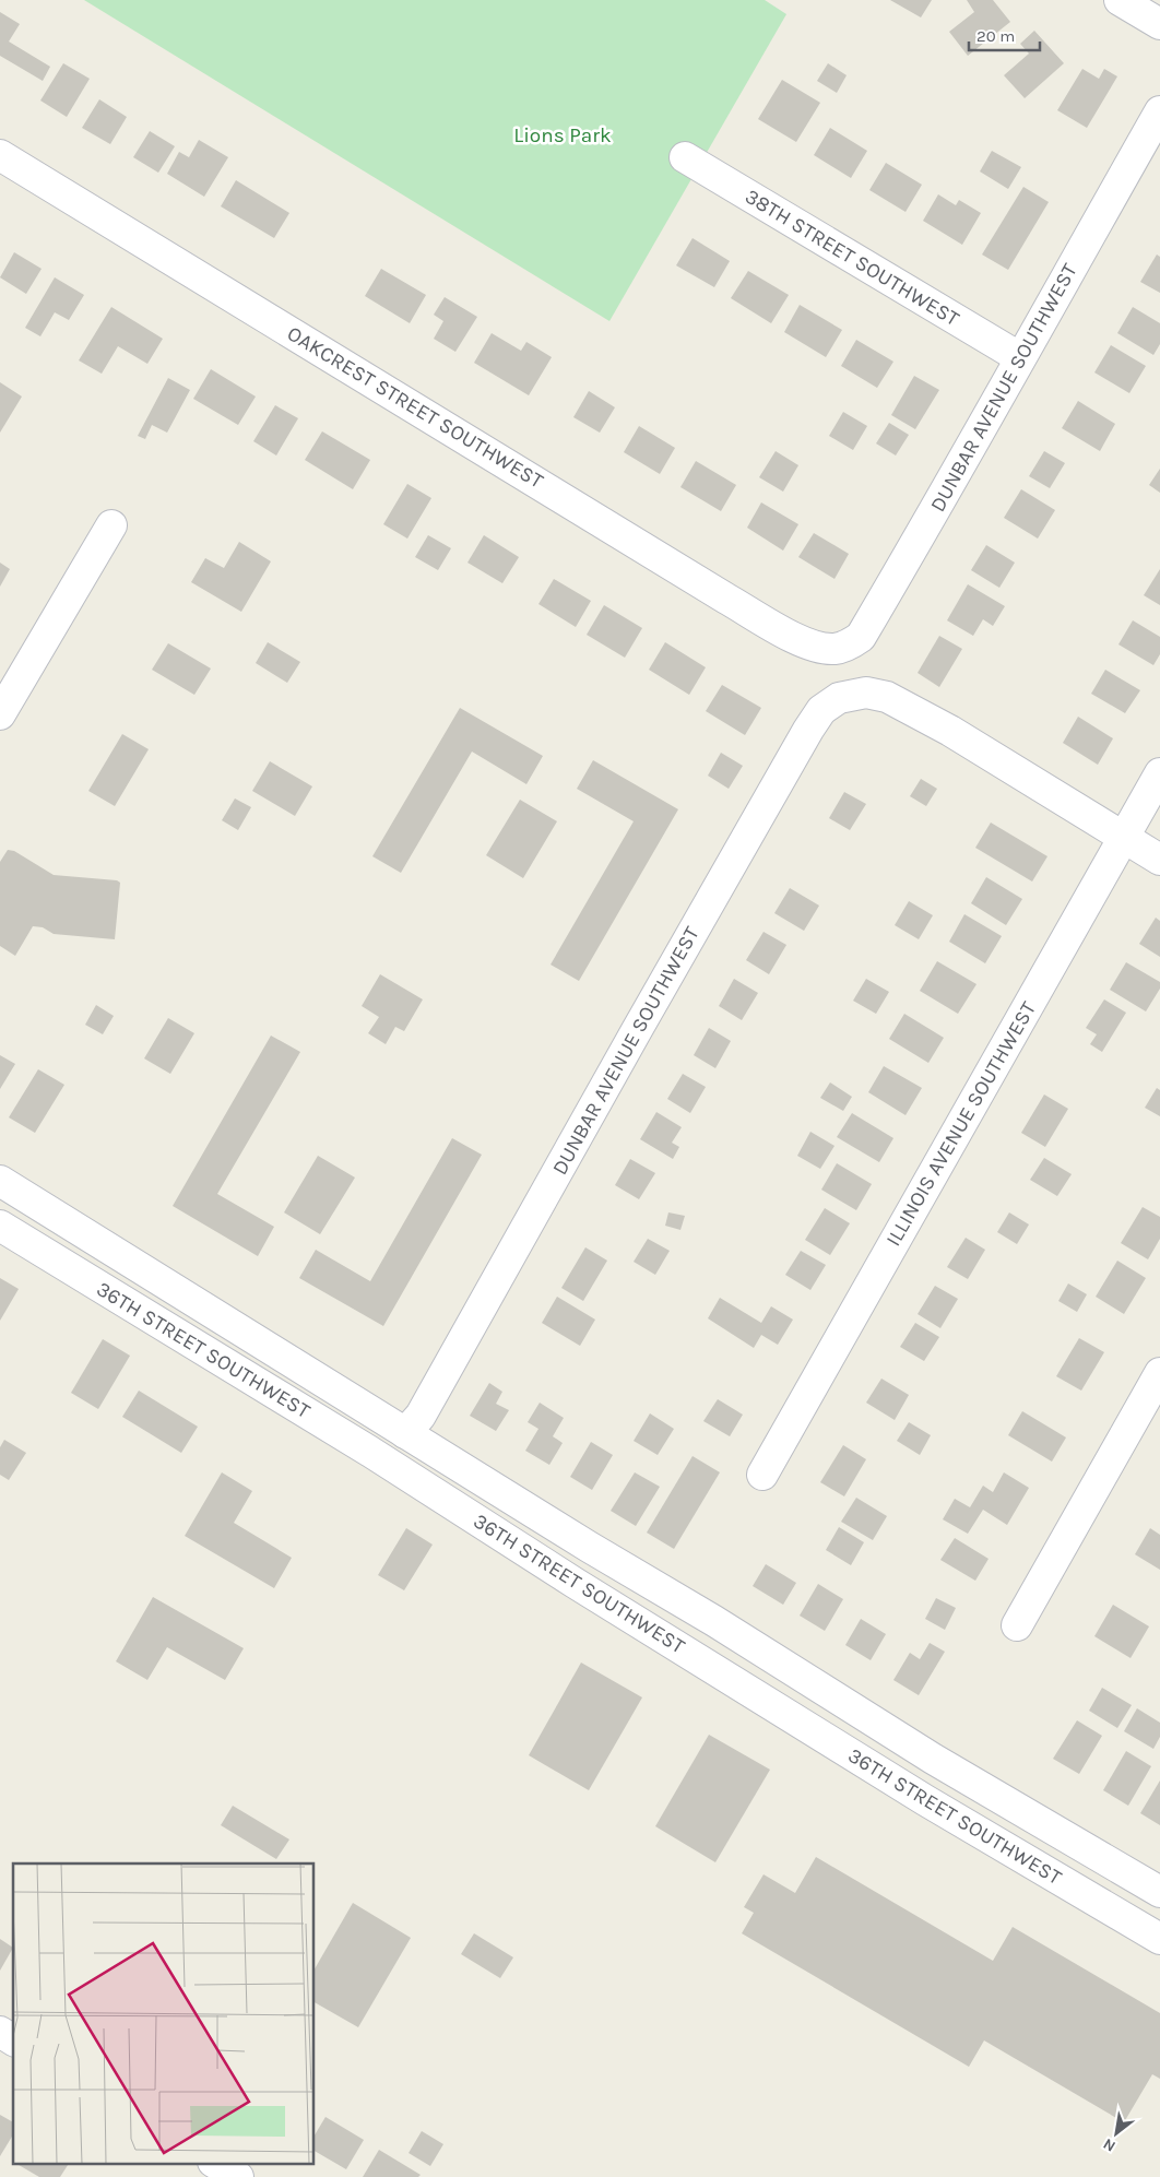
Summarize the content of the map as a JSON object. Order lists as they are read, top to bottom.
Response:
{
  "streets": {
    "street": [
      "38TH STREET SOUTHWEST",
      "DUNBAR AVENUE SOUTHWEST",
      "OAKCREST STREET SOUTHWEST",
      "ILLINOIS AVENUE SOUTHWEST",
      "36TH STREET SOUTHWEST"
    ]
  },
  "crossings": [
    ["38TH STREET SOUTHWEST", "DUNBAR AVENUE SOUTHWEST"],
    ["DUNBAR AVENUE SOUTHWEST", "OAKCREST STREET SOUTHWEST"],
    ["DUNBAR AVENUE SOUTHWEST", "ILLINOIS AVENUE SOUTHWEST"],
    ["DUNBAR AVENUE SOUTHWEST", "36TH STREET SOUTHWEST"]
  ],
  "parks": ["Lions Park"],
  "scale_bar": "20 m",
  "north": "bottom left"
}
